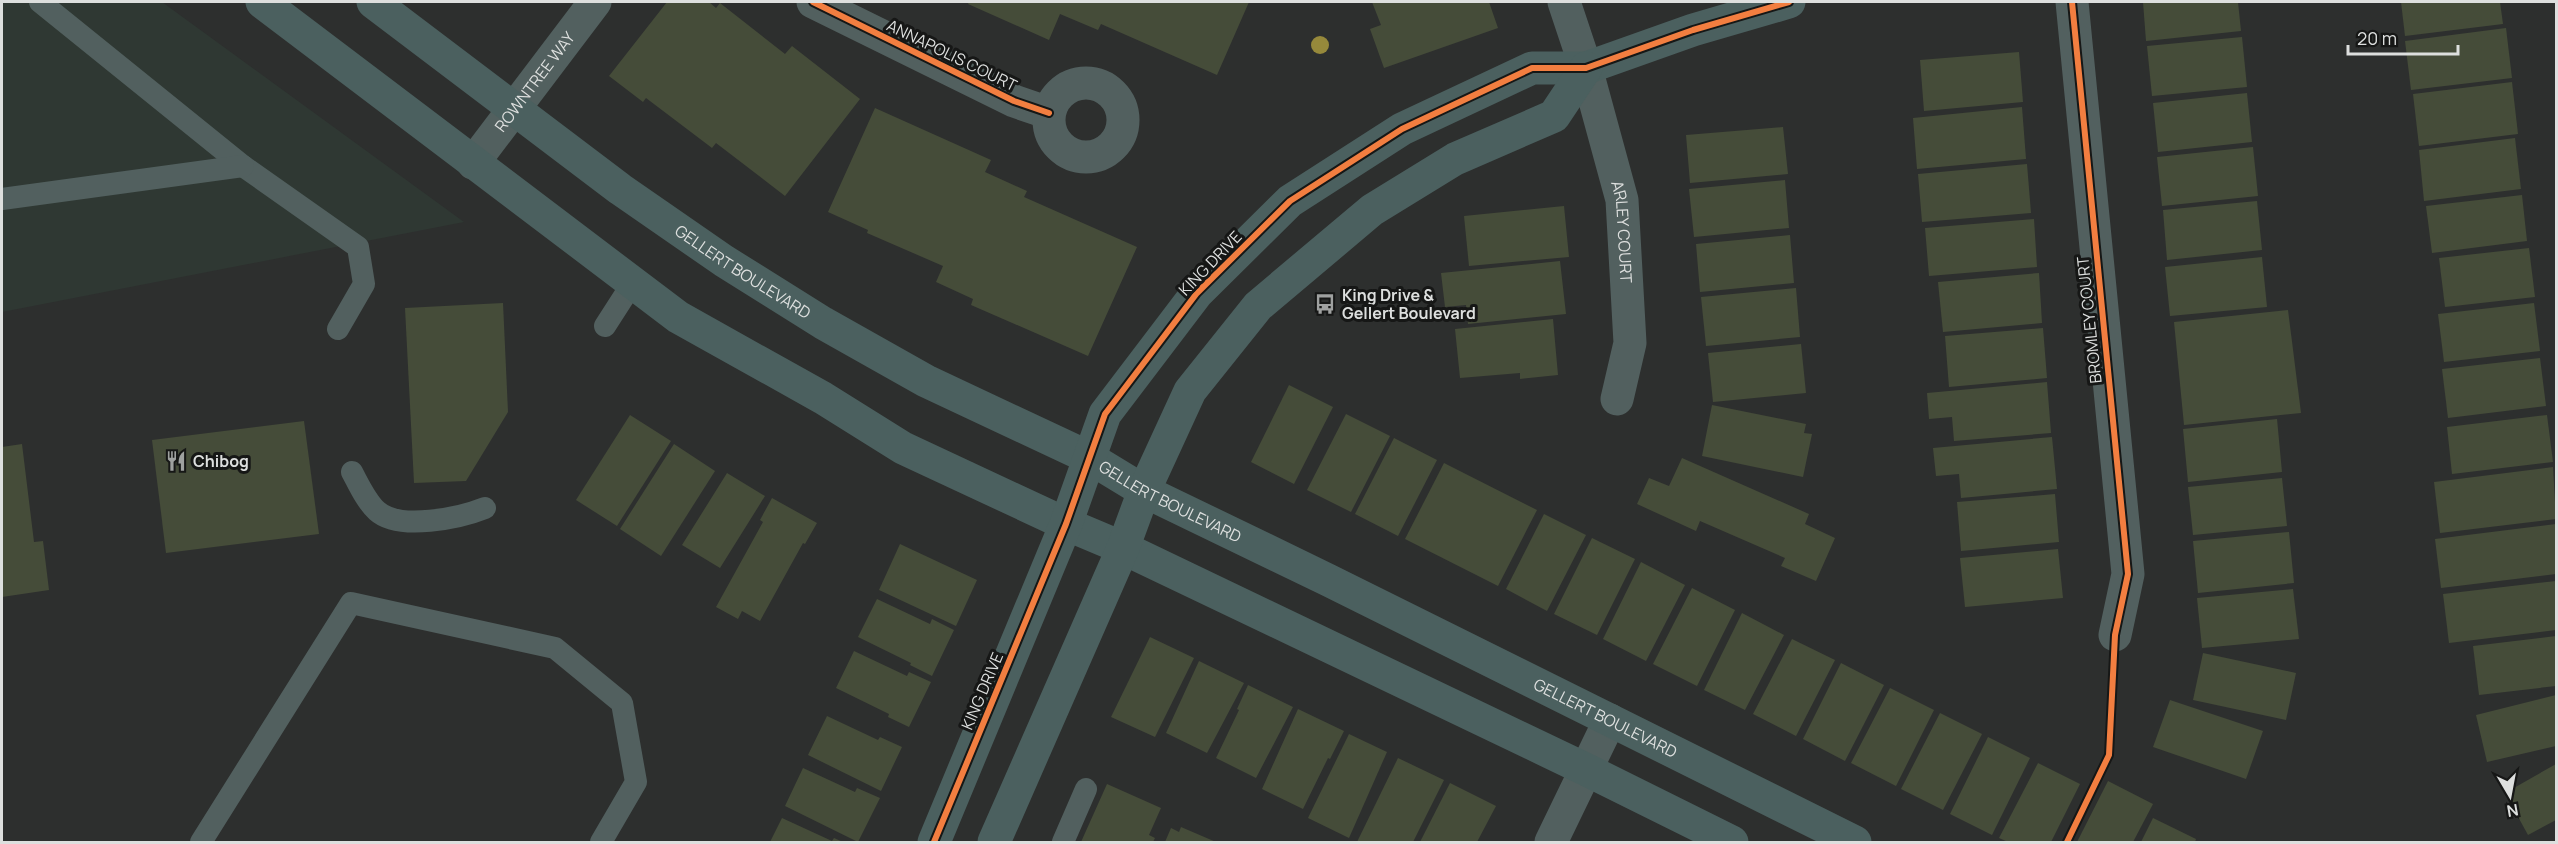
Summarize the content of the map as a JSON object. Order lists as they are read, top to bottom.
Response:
{
  "streets": {
    "main road": ["KING DRIVE", "GELLERT BOULEVARD"],
    "street": [
      "ANNAPOLIS COURT",
      "ROWNTREE WAY",
      "ARLEY COURT",
      "BROMLEY COURT"
    ]
  },
  "crossings": [
    ["ROWNTREE WAY", "GELLERT BOULEVARD"],
    ["ARLEY COURT", "KING DRIVE"],
    ["KING DRIVE", "GELLERT BOULEVARD"]
  ],
  "places": {
    "bus stop": ["King Drive & Gellert Boulevard"],
    "restaurant": ["Chibog"]
  },
  "scale_bar": "20 m",
  "north": "bottom"
}
